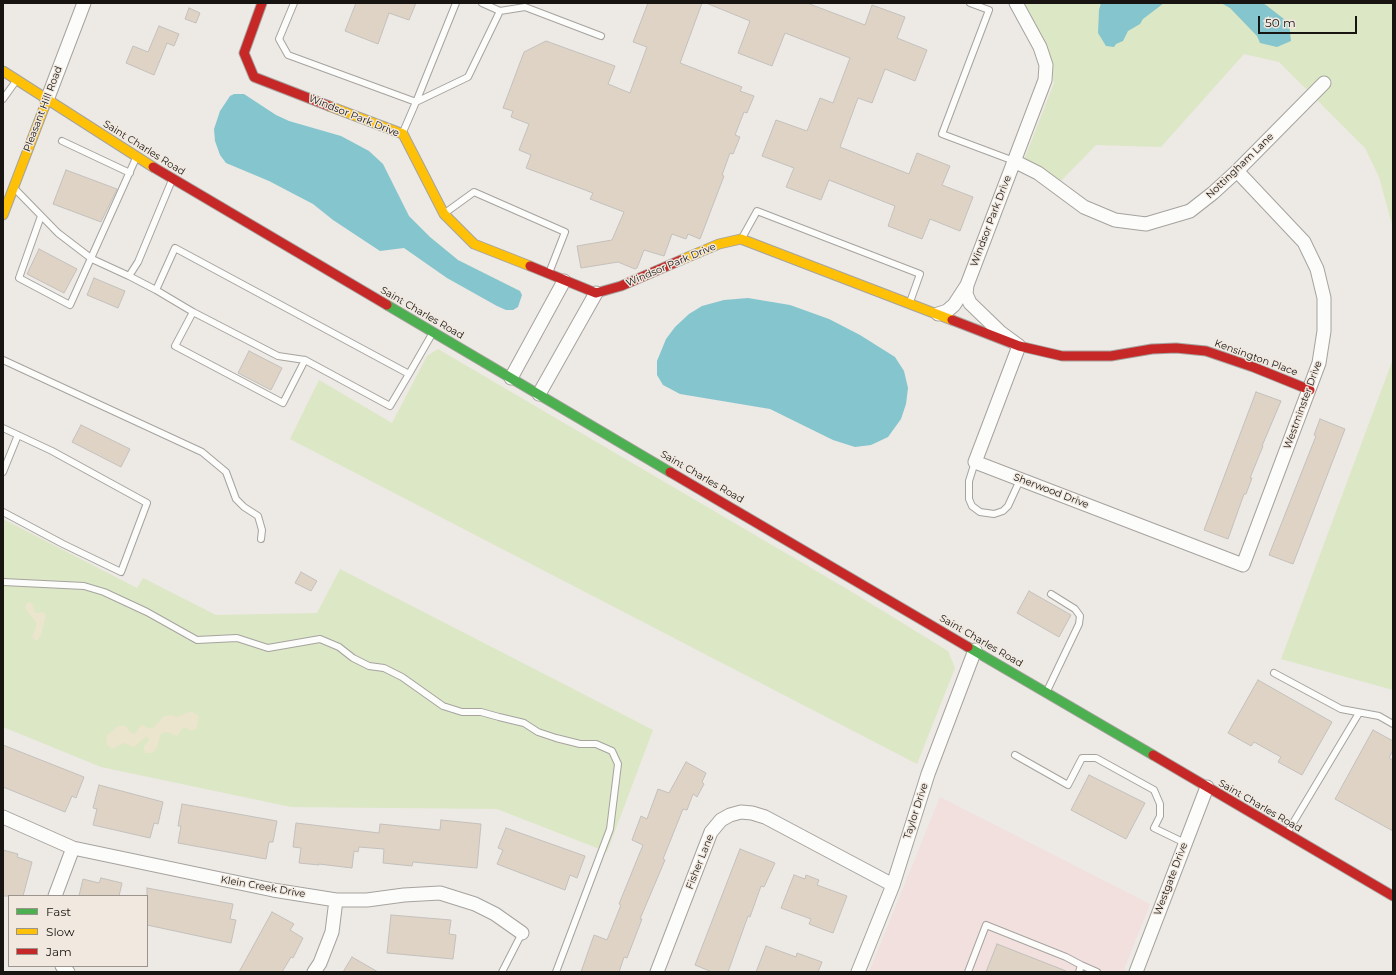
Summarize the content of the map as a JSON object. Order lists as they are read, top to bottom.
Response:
{
  "streets": {
    "street": [
      "Pleasant Hill Road",
      "Windsor Park Drive",
      "Saint Charles Road",
      "Nottingham Lane",
      "Kensington Place",
      "Westminster Drive",
      "Sherwood Drive",
      "Taylor Drive",
      "Fisher Lane",
      "Westgate Drive",
      "Klein Creek Drive"
    ]
  },
  "crossings": [
    ["Pleasant Hill Road", "Saint Charles Road"],
    ["Windsor Park Drive", "Nottingham Lane"],
    ["Windsor Park Drive", "Kensington Place"],
    ["Saint Charles Road", "Taylor Drive"],
    ["Saint Charles Road", "Westgate Drive"],
    ["Nottingham Lane", "Westminster Drive"],
    ["Kensington Place", "Westminster Drive"],
    ["Westminster Drive", "Sherwood Drive"],
    ["Taylor Drive", "Fisher Lane"]
  ],
  "legend": ["Fast", "Slow", "Jam"],
  "scale_bar": "50 m"
}
